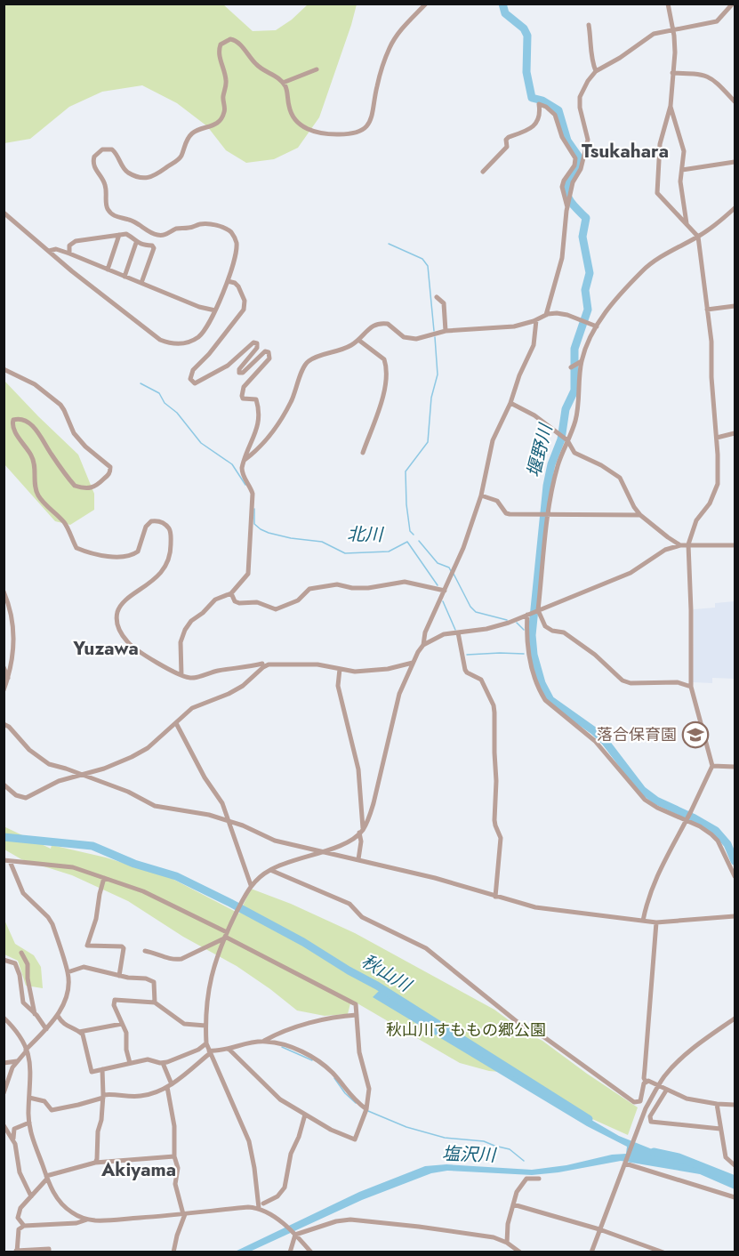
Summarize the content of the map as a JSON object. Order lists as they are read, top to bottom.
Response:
{
  "districts": ["Tsukahara", "Yuzawa", "Akiyama"],
  "water": [
    "堰野川",
    "北川",
    "秋山川",
    "塩沢川"
  ],
  "parks": ["秋山川すももの郷公園"],
  "places": {
    "school or university": ["落合保育園"]
  }
}
